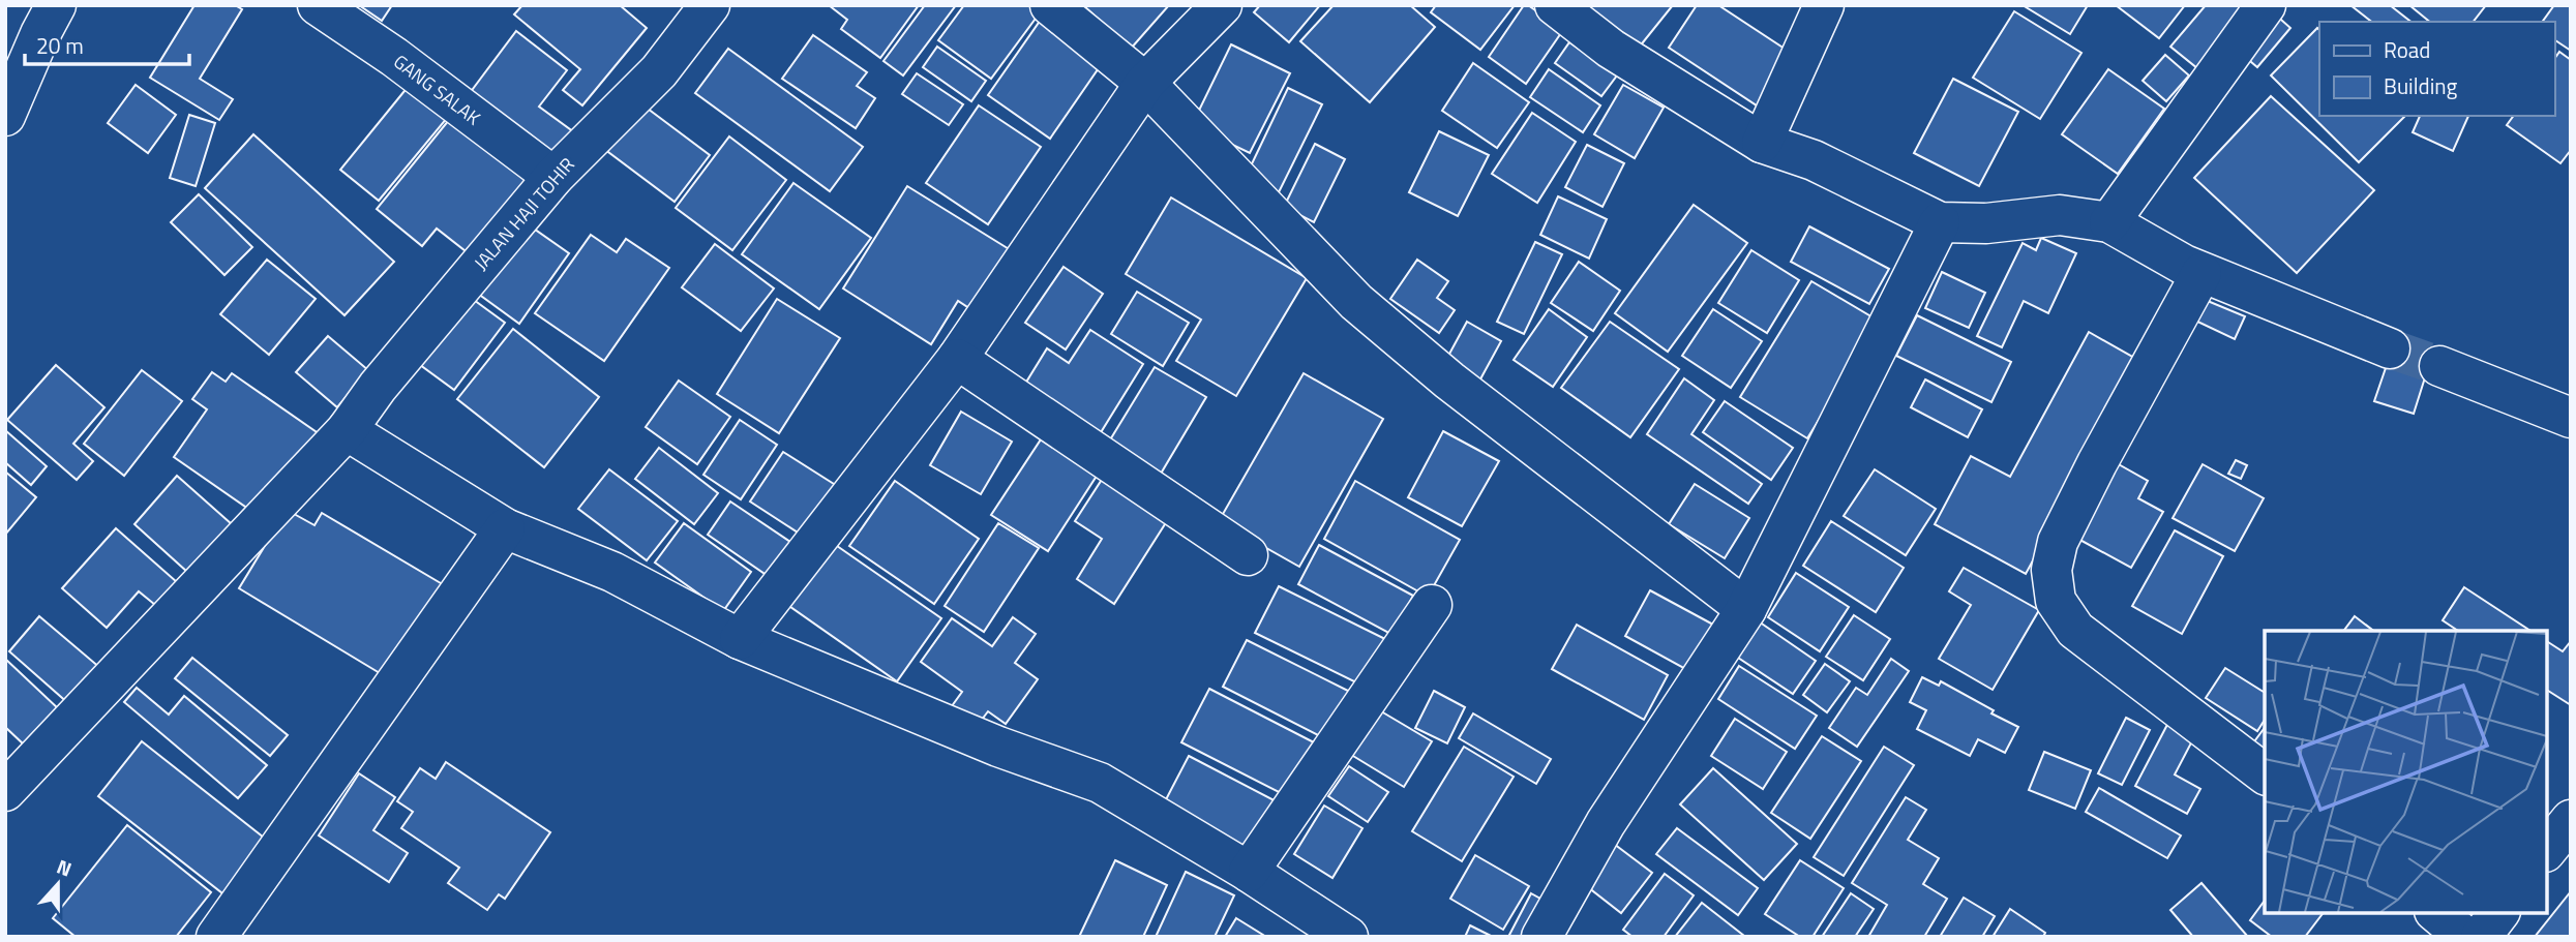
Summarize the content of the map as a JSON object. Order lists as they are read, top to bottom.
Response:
{
  "streets": {
    "street": ["GANG SALAK", "JALAN HAJI TOHIR"]
  },
  "crossings": [
    ["GANG SALAK", "JALAN HAJI TOHIR"]
  ],
  "legend": ["Road", "Building"],
  "scale_bar": "20 m",
  "north": "top"
}
